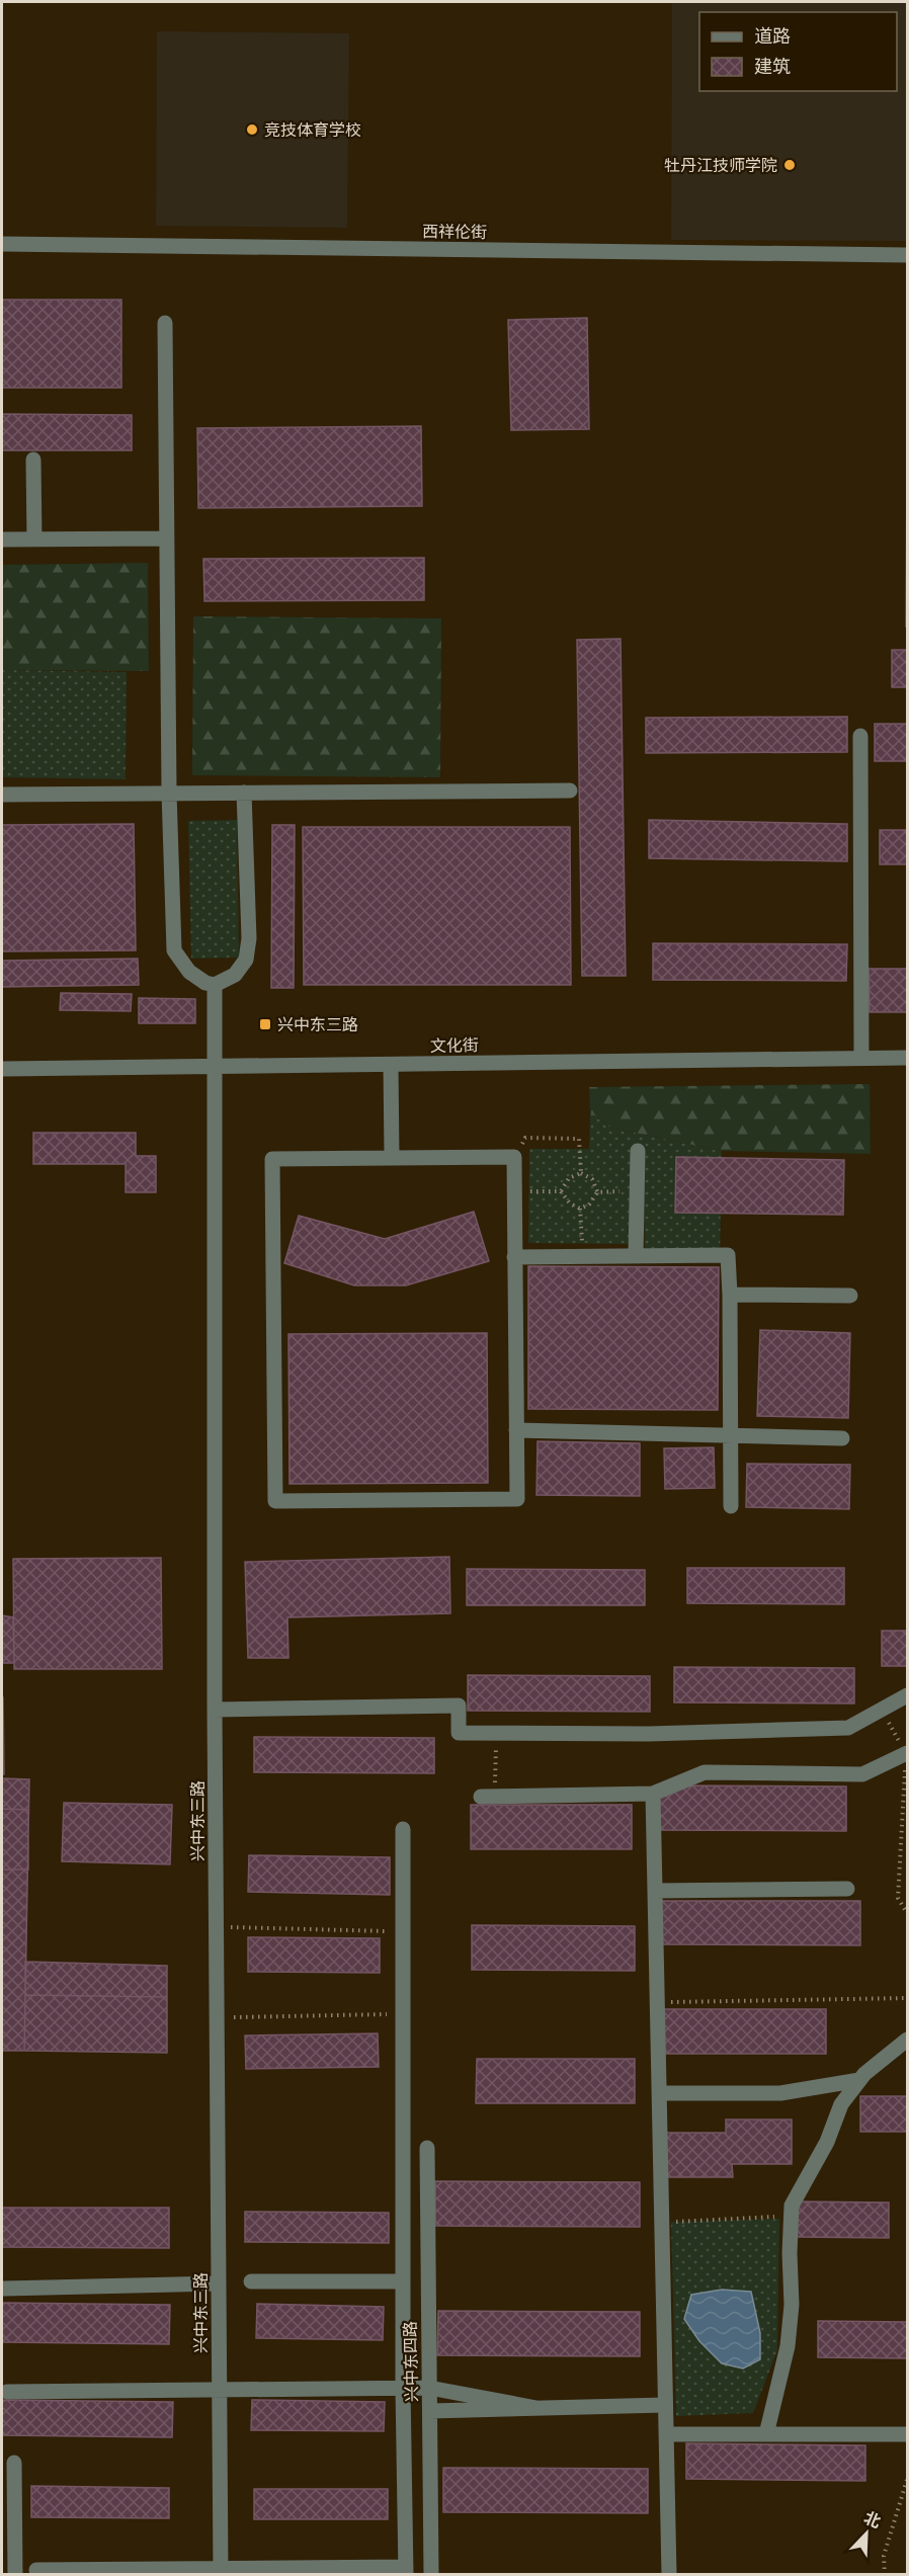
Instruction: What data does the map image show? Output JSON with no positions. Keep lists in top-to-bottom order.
{
  "streets": {
    "street": [
      "西祥伦街",
      "文化街",
      "兴中东三路",
      "兴中东四路"
    ]
  },
  "crossings": [
    ["文化街", "兴中东三路"]
  ],
  "places": {
    "other": ["竞技体育学校", "牡丹江技师学院"],
    "transit": ["兴中东三路"]
  },
  "legend": ["道路", "建筑"],
  "north": "top right"
}
